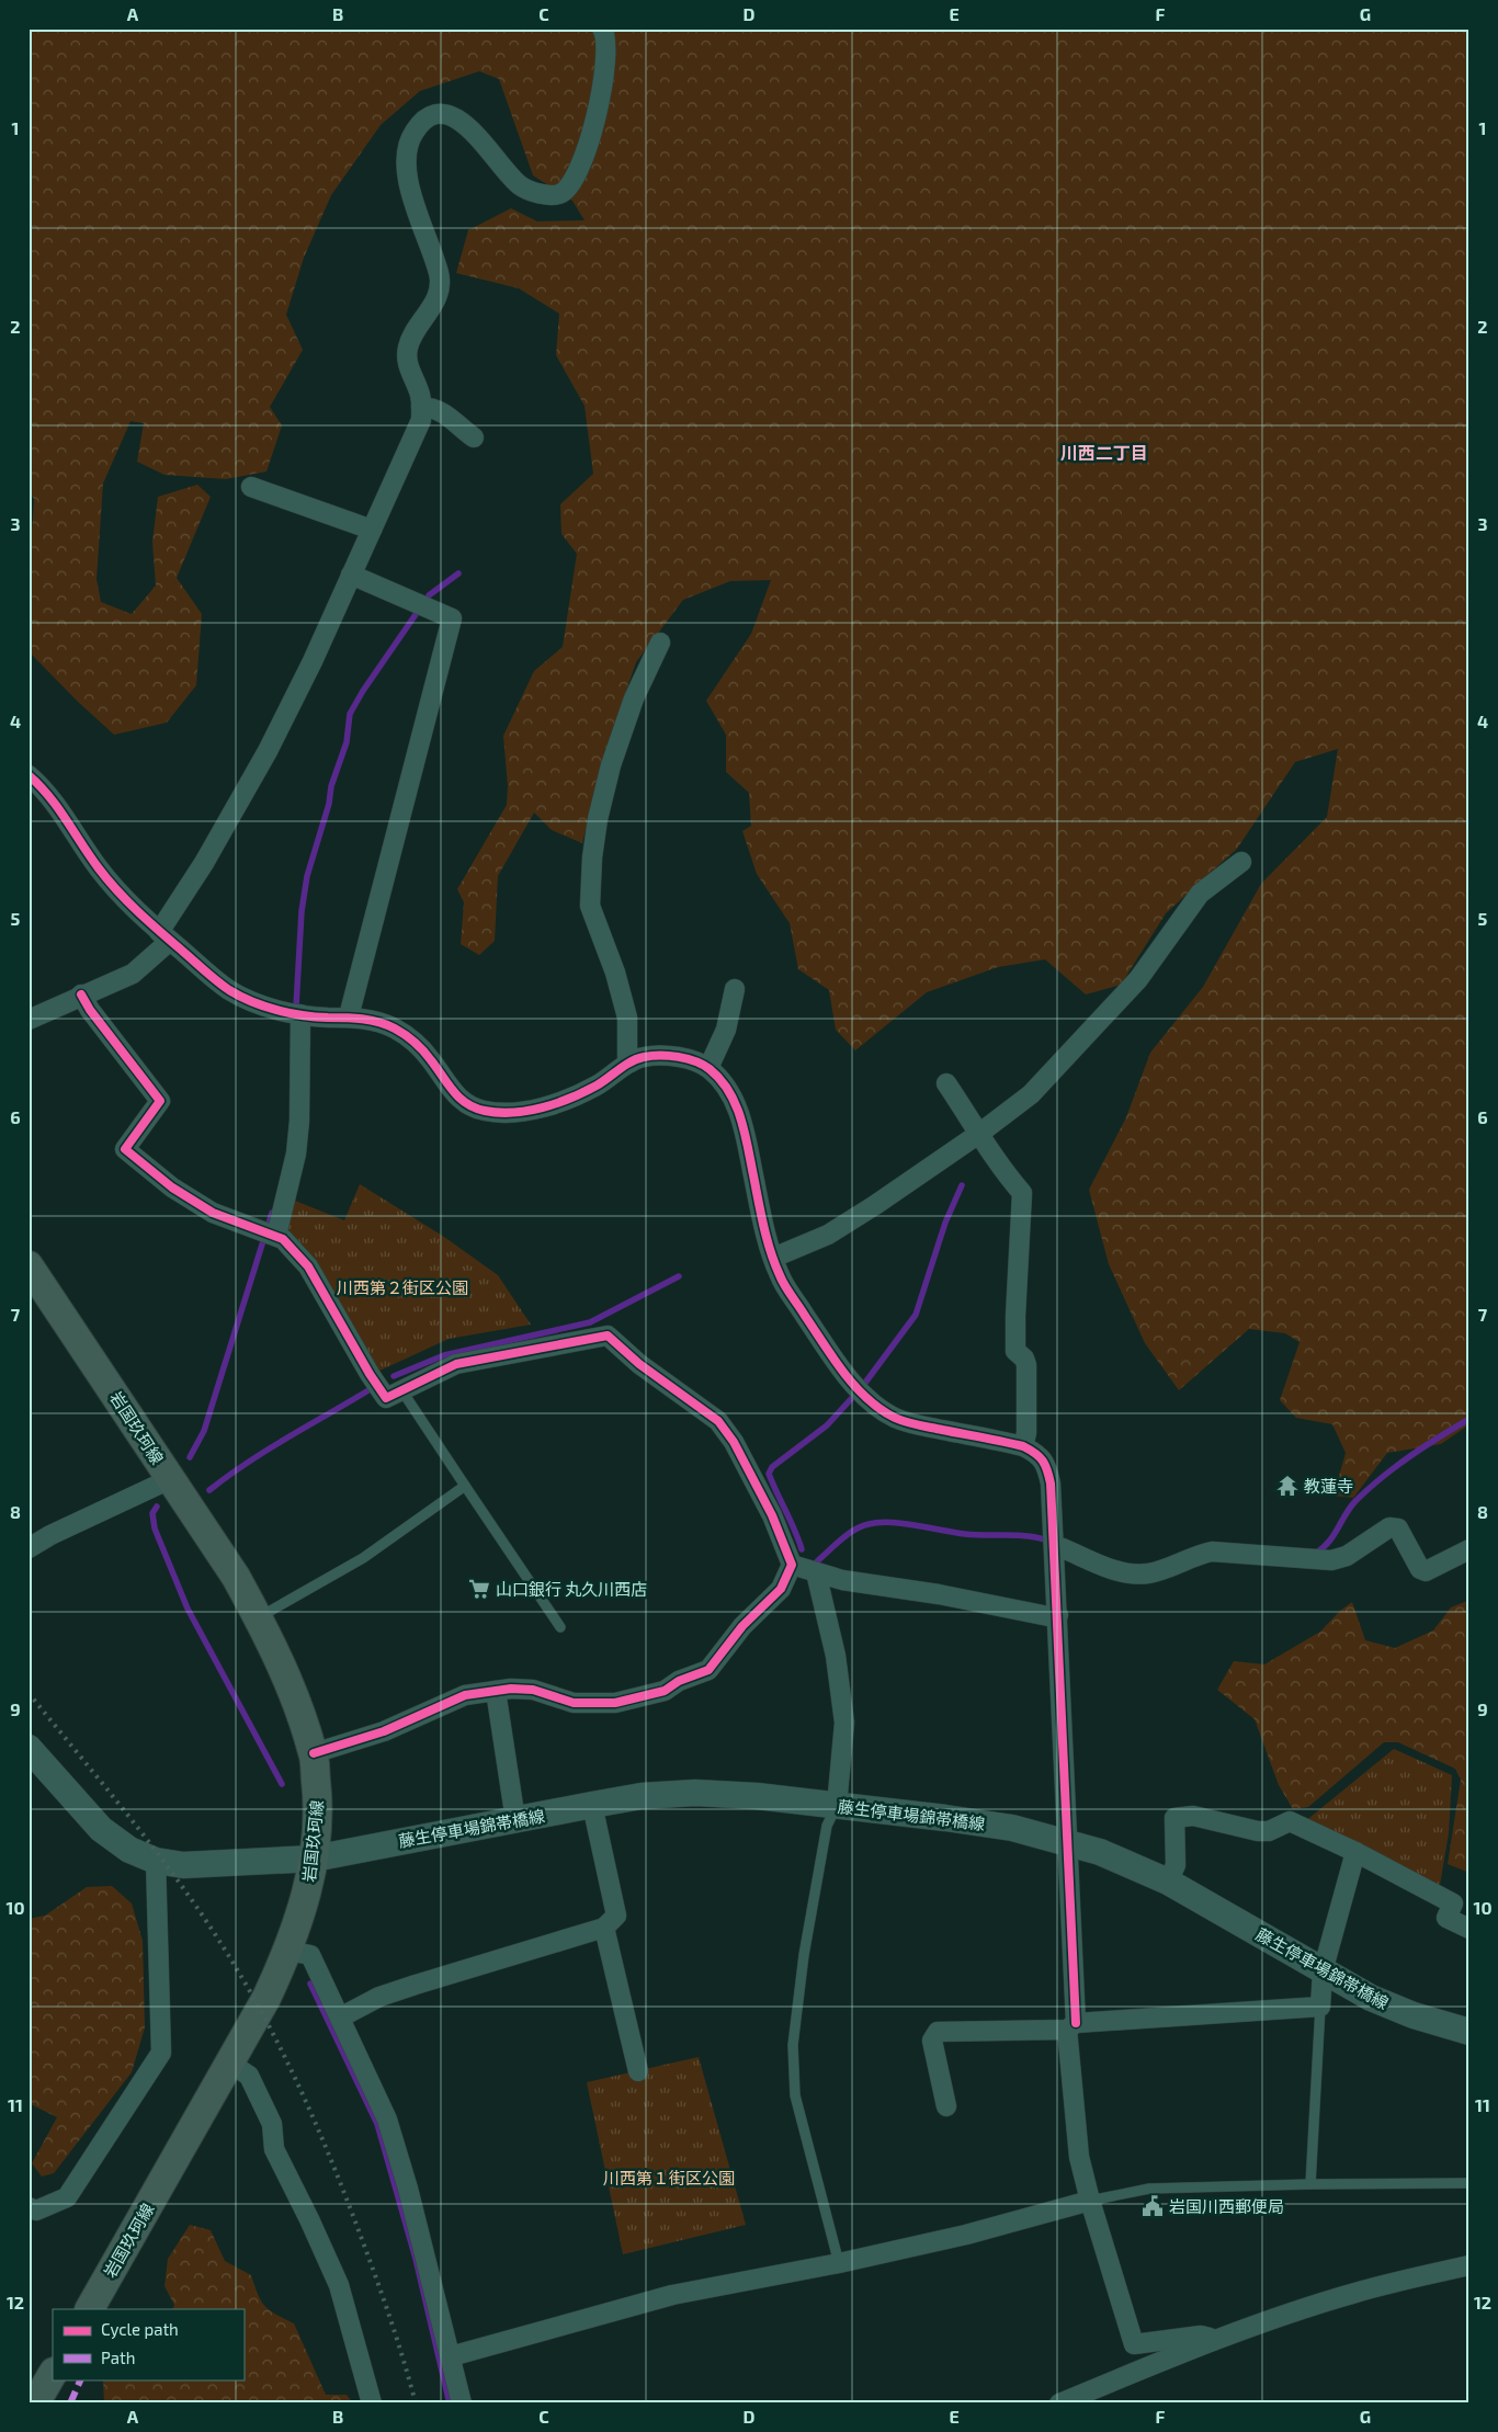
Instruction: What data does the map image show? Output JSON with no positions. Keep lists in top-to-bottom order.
{
  "streets": {
    "main road": ["岩国玖珂線", "藤生停車場錦帯橋線"]
  },
  "crossings": [
    ["岩国玖珂線", "藤生停車場錦帯橋線"]
  ],
  "districts": ["川西二丁目"],
  "parks": ["川西第２街区公園", "川西第１街区公園"],
  "places": {
    "temple": ["教蓮寺"],
    "supermarket": ["山口銀行 丸久川西店"],
    "public building": ["岩国川西郵便局"]
  },
  "legend": ["Cycle path", "Path"],
  "grid": {
    "columns": [
      "A",
      "B",
      "C",
      "D",
      "E",
      "F",
      "G"
    ],
    "rows": [
      "1",
      "2",
      "3",
      "4",
      "5",
      "6",
      "7",
      "8",
      "9",
      "10",
      "11",
      "12"
    ]
  }
}
